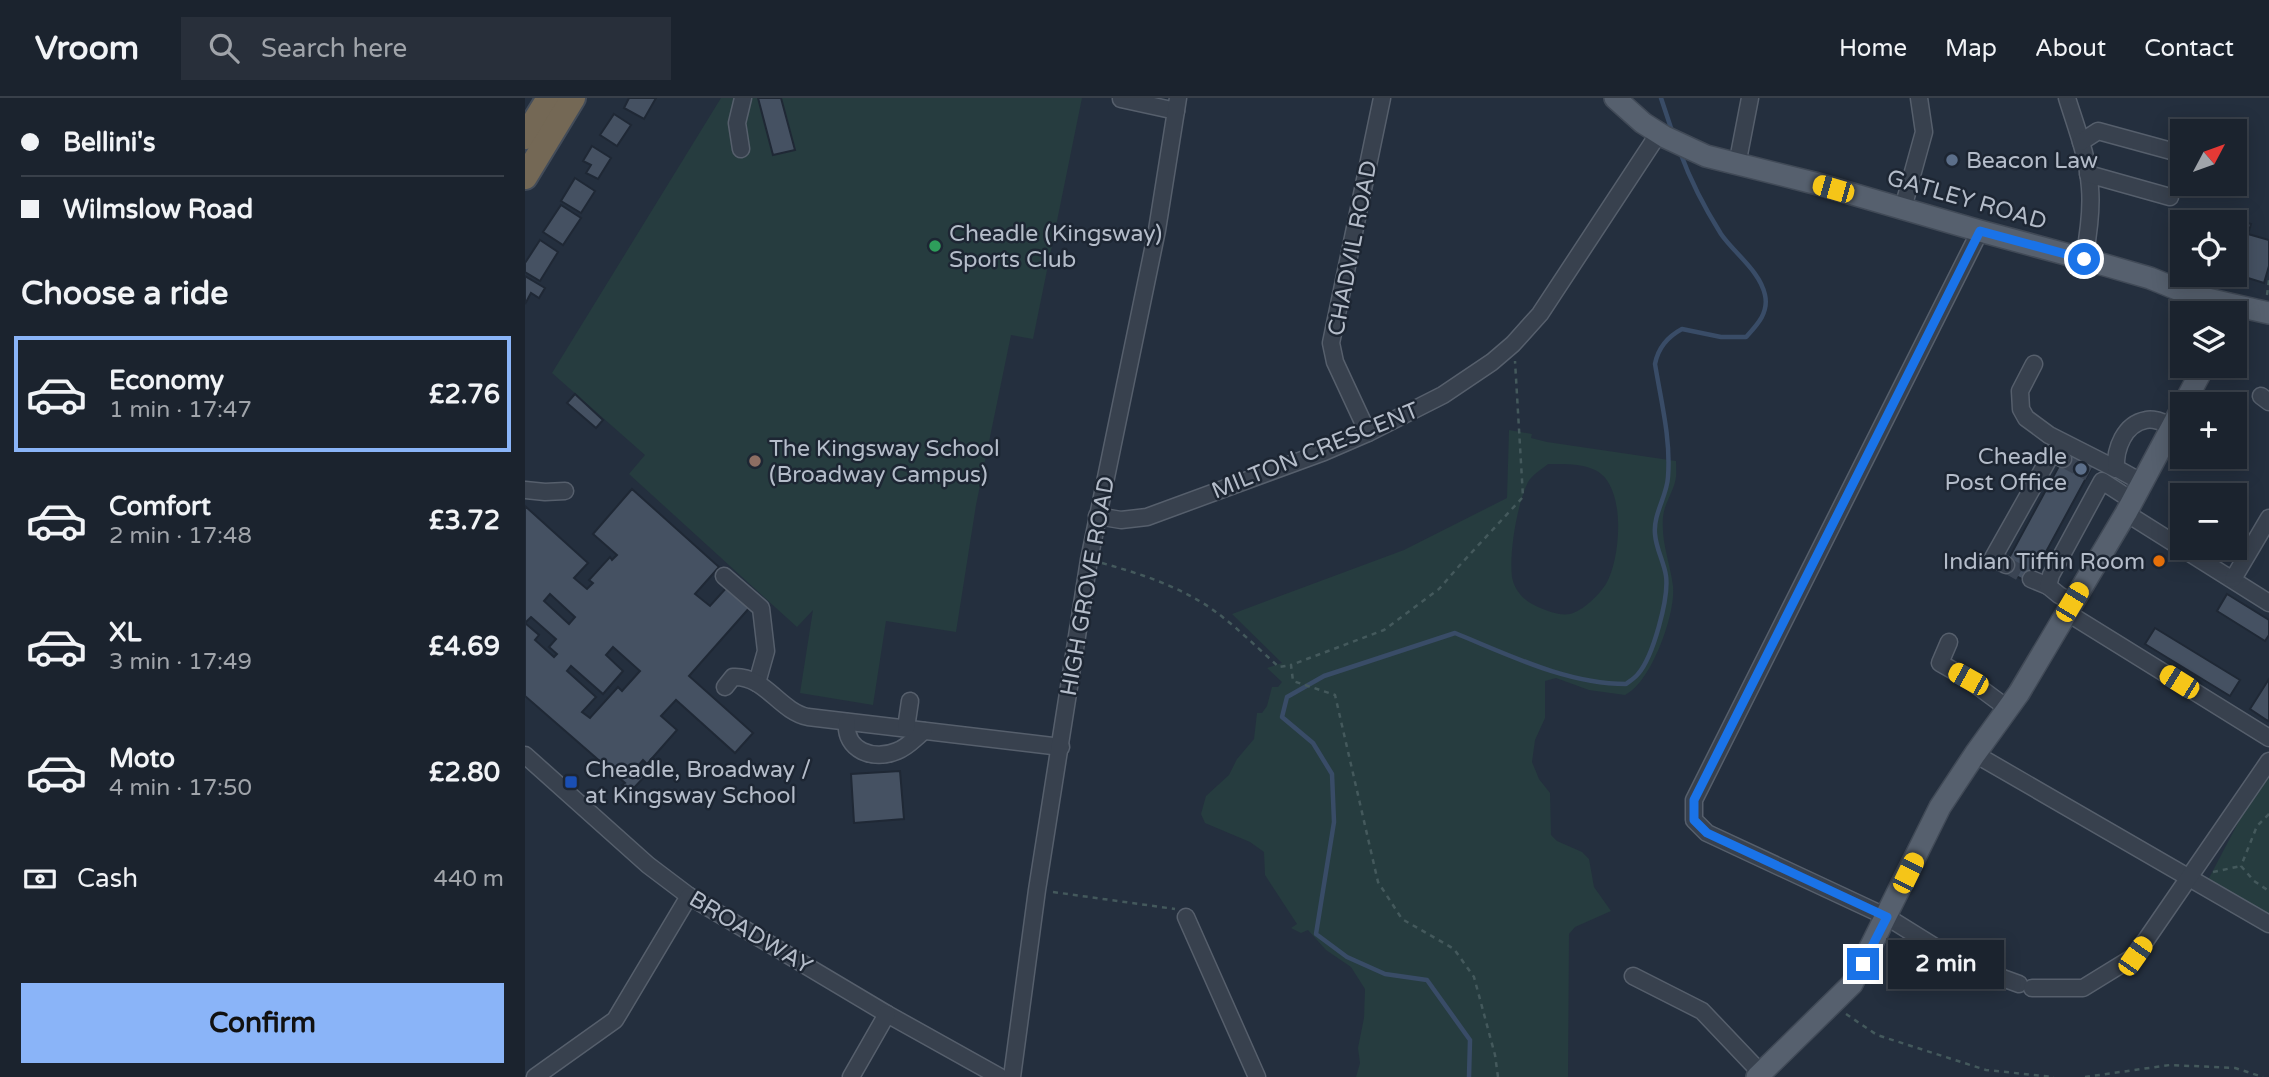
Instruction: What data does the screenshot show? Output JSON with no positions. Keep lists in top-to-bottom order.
{
  "streets": {
    "main road": ["GATLEY ROAD"],
    "street": [
      "CHADVIL ROAD",
      "MILTON CRESCENT",
      "HIGH GROVE ROAD",
      "BROADWAY"
    ]
  },
  "crossings": [
    ["GATLEY ROAD", "MILTON CRESCENT"],
    ["CHADVIL ROAD", "MILTON CRESCENT"],
    ["MILTON CRESCENT", "HIGH GROVE ROAD"]
  ],
  "places": {
    "other": [
      "Beacon Law",
      "Cheadle (Kingsway) Sports Club",
      "The Kingsway School (Broadway Campus)",
      "Cheadle Post Office",
      "Indian Tiffin Room"
    ],
    "transit": ["Cheadle, Broadway / at Kingsway School"]
  },
  "north": "top right",
  "page": {
    "header": "Vroom",
    "search": "Search here",
    "nav": [
      "Home",
      "Map",
      "About",
      "Contact"
    ],
    "banner": ["Bellini's", "Wilmslow Road"],
    "map_buttons": ["+", "−"],
    "heading": "Choose a ride",
    "list": [
      {
        "name": "Economy",
        "note": "1 min · 17:47",
        "value": "£2.76"
      },
      {
        "name": "Comfort",
        "note": "2 min · 17:48",
        "value": "£3.72"
      },
      {
        "name": "XL",
        "note": "3 min · 17:49",
        "value": "£4.69"
      },
      {
        "name": "Moto",
        "note": "4 min · 17:50",
        "value": "£2.80"
      }
    ],
    "pay": ["Cash", "440 m"],
    "bubble": "2 min",
    "buttons": "Confirm"
  }
}
